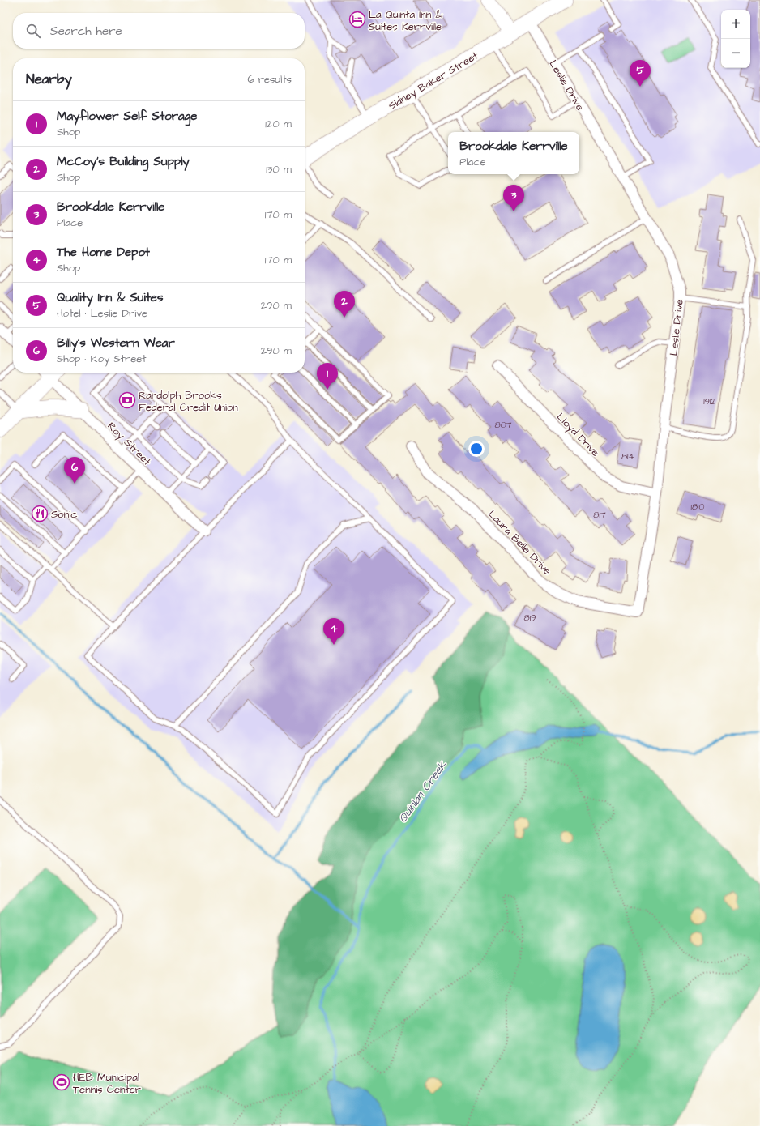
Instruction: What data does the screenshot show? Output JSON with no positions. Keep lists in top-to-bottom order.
{
  "streets": {
    "main road": ["Sidney Baker Street"],
    "street": [
      "Leslie Drive",
      "Lloyd Drive",
      "Roy Street",
      "Laura Belle Drive"
    ]
  },
  "crossings": [
    ["Sidney Baker Street", "Leslie Drive"],
    ["Leslie Drive", "Lloyd Drive"],
    ["Leslie Drive", "Laura Belle Drive"]
  ],
  "water": ["Quinlan Creek"],
  "places": {
    "hotel": ["La Quinta Inn & Suites Kerrville"],
    "bank": ["Randolph Brooks Federal Credit Union"],
    "restaurant": ["Sonic"],
    "sports": ["HEB Municipal Tennis Center"]
  },
  "house_numbers": [
    "1912",
    "807",
    "814",
    "1810",
    "817",
    "819"
  ],
  "page": {
    "map_buttons": ["+", "−"],
    "search": "Search here",
    "heading": ["Nearby", "6 results"],
    "pins": [
      "5",
      "3",
      "2",
      "1",
      "6",
      "4"
    ],
    "list": [
      {
        "mark": "1",
        "name": "Mayflower Self Storage",
        "note": "Shop",
        "value": "120 m"
      },
      {
        "mark": "2",
        "name": "McCoy's Building Supply",
        "note": "Shop",
        "value": "130 m"
      },
      {
        "mark": "3",
        "name": "Brookdale Kerrville",
        "note": "Place",
        "value": "170 m"
      },
      {
        "mark": "4",
        "name": "The Home Depot",
        "note": "Shop",
        "value": "170 m"
      },
      {
        "mark": "5",
        "name": "Quality Inn & Suites",
        "note": "Hotel · Leslie Drive",
        "value": "290 m"
      },
      {
        "mark": "6",
        "name": "Billy's Western Wear",
        "note": "Shop · Roy Street",
        "value": "290 m"
      }
    ],
    "popup": ["Brookdale Kerrville", "Place"]
  }
}
